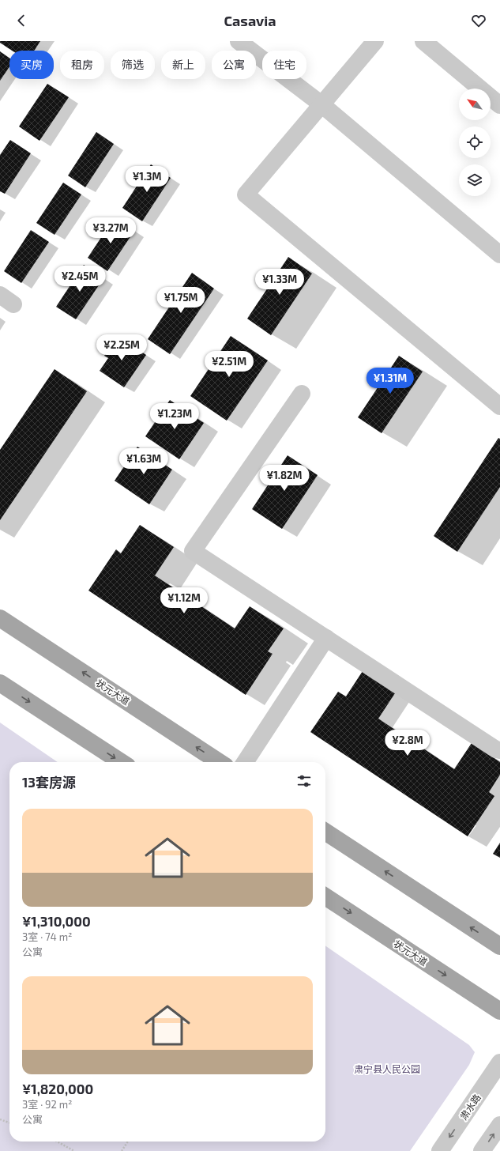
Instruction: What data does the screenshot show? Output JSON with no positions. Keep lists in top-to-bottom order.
{
  "streets": {
    "main road": ["状元大道"],
    "street": ["肃水路"]
  },
  "one_way": ["肃水路"],
  "parks": ["肃宁县人民公园"],
  "north": "top left",
  "page": {
    "header": "Casavia",
    "chip": [
      "买房",
      "租房",
      "筛选",
      "新上",
      "公寓",
      "住宅"
    ],
    "price": [
      "¥1.3M",
      "¥3.27M",
      "¥2.45M",
      "¥1.33M",
      "¥1.75M",
      "¥2.25M",
      "¥2.51M",
      "¥1.31M",
      "¥1.23M",
      "¥1.63M",
      "¥1.82M",
      "¥1.12M",
      "¥2.8M"
    ],
    "heading": "13套房源",
    "list": [
      {
        "name": "¥1,310,000",
        "note": "3室 · 74 m² · 公寓"
      },
      {
        "name": "¥1,820,000",
        "note": "3室 · 92 m² · 公寓"
      }
    ]
  }
}
